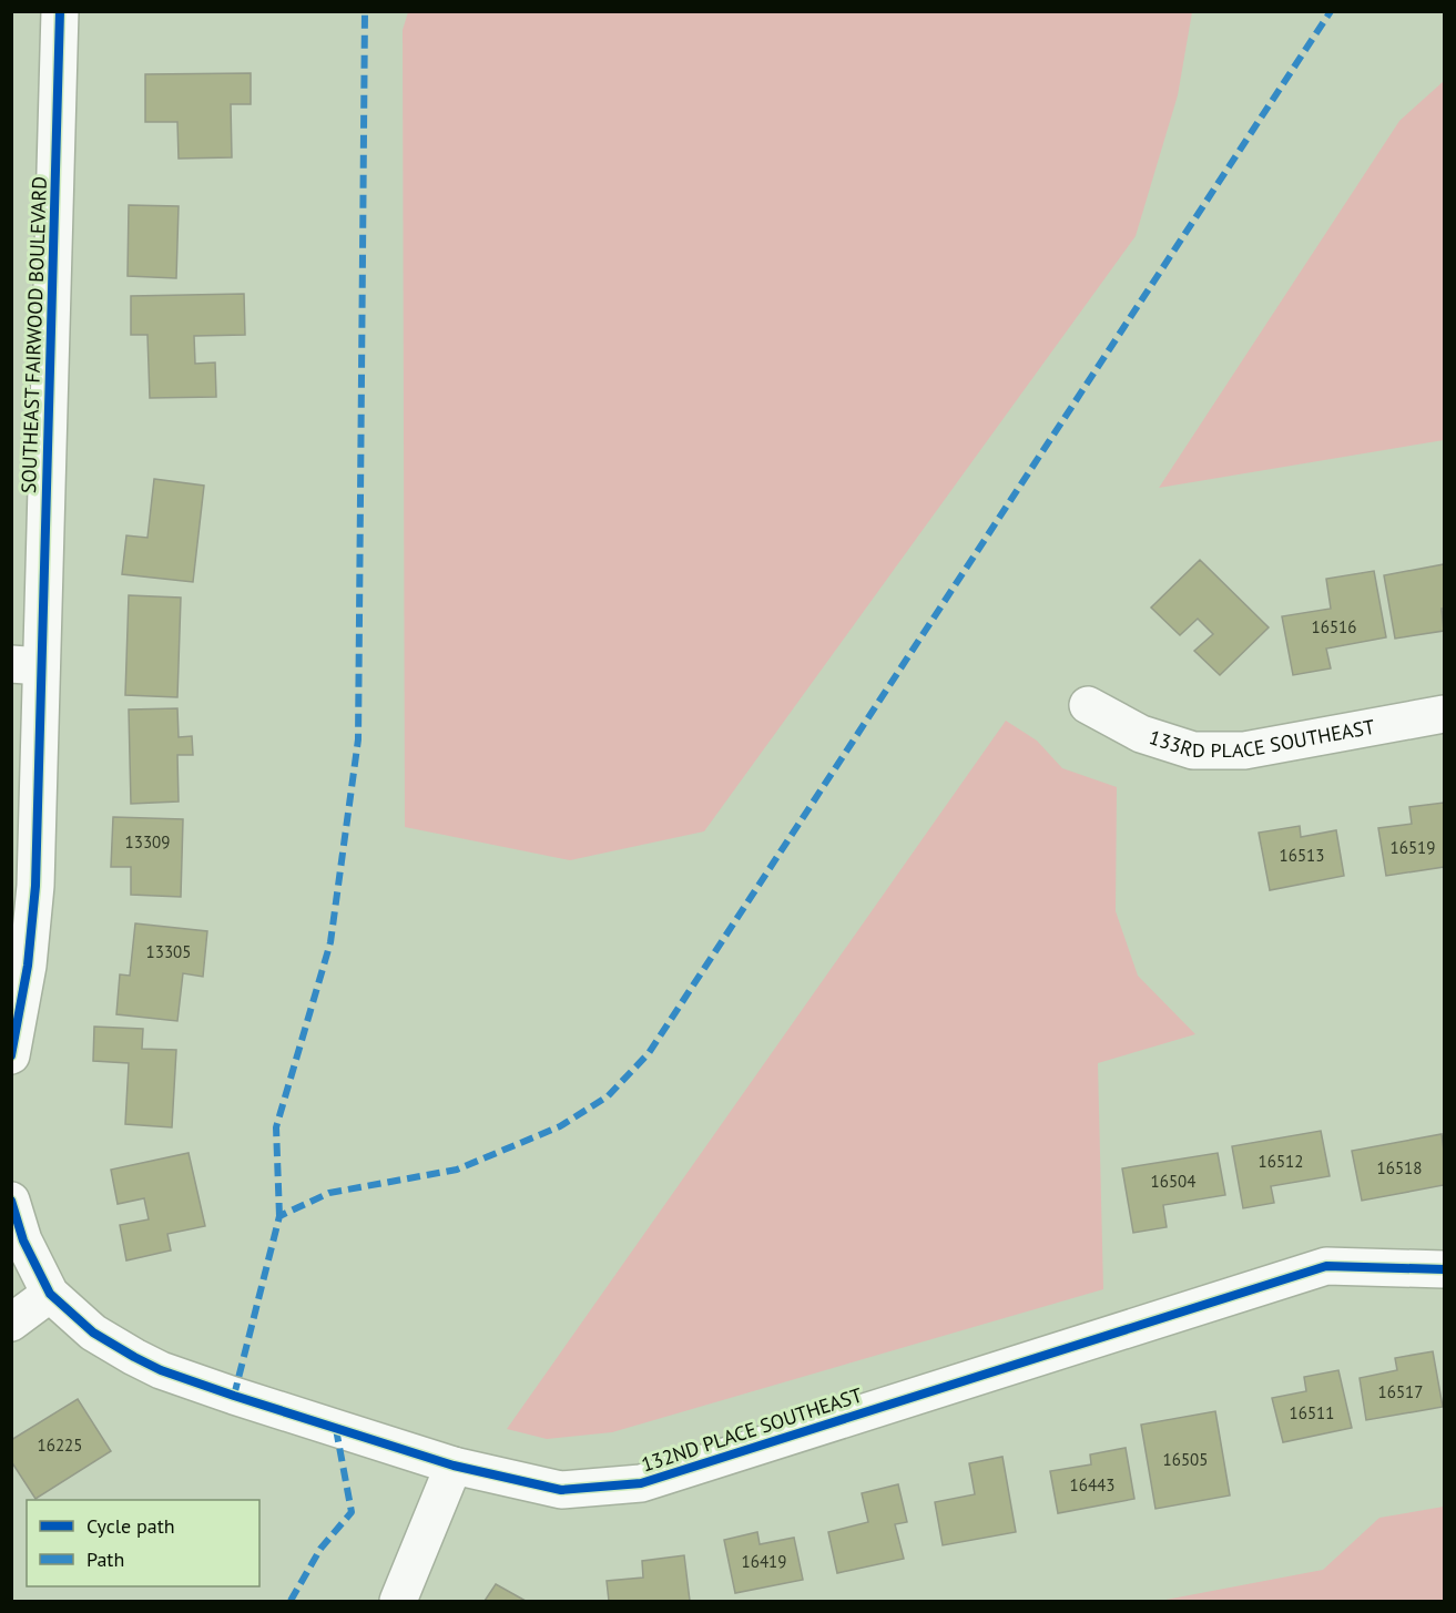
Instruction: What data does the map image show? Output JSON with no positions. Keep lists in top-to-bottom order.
{
  "streets": {
    "street": ["SOUTHEAST FAIRWOOD BOULEVARD", "133RD PLACE SOUTHEAST", "132ND PLACE SOUTHEAST"]
  },
  "house_numbers": [
    "16516",
    "13309",
    "16519",
    "16513",
    "13305",
    "16512",
    "16518",
    "16504",
    "16517",
    "16511",
    "16225",
    "16505",
    "16443",
    "16419"
  ],
  "legend": ["Cycle path", "Path"]
}
